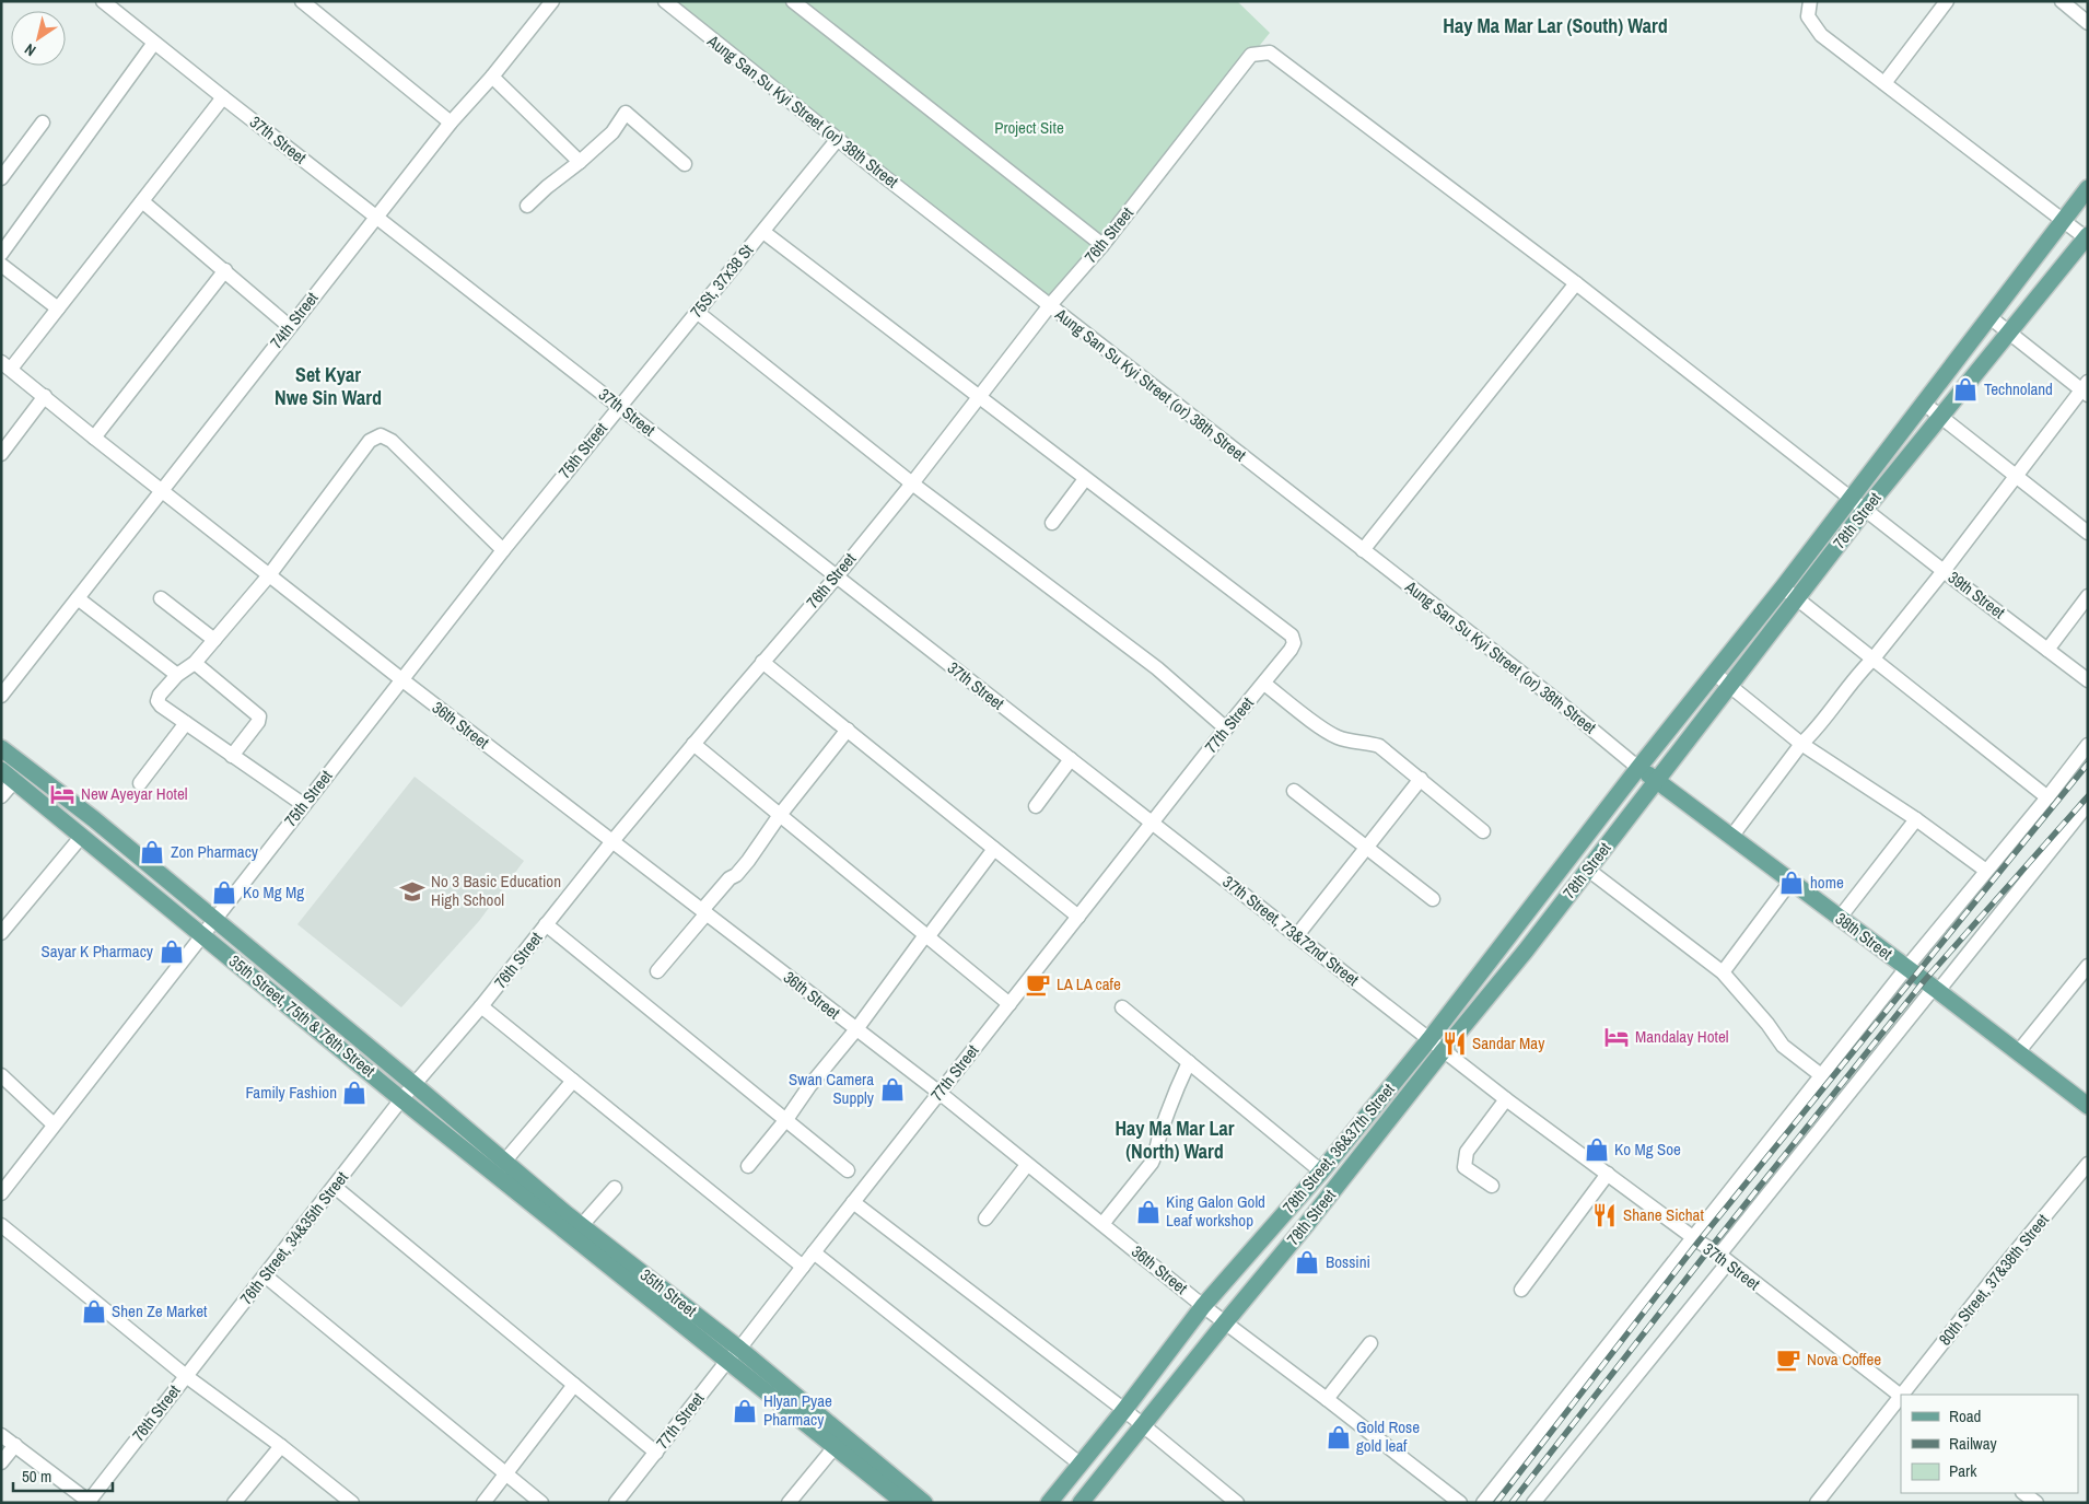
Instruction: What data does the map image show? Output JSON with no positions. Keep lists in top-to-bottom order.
{
  "streets": {
    "main road": [
      "78th Street",
      "38th Street",
      "35th Street, 75th & 76th Street",
      "78th Street, 36&37th Street",
      "35th Street"
    ],
    "street": [
      "Aung San Su Kyi Street (or) 38th Street",
      "37th Street",
      "76th Street",
      "75St, 37x38 St",
      "74th Street",
      "75th Street",
      "39th Street",
      "36th Street",
      "77th Street",
      "37th Street, 73&72nd Street",
      "76th Street, 34&35th Street",
      "80th Street, 37&38th Street"
    ]
  },
  "crossings": [
    ["Aung San Su Kyi Street (or) 38th Street", "76th Street"],
    ["Aung San Su Kyi Street (or) 38th Street", "75St, 37x38 St"],
    ["Aung San Su Kyi Street (or) 38th Street", "78th Street"],
    ["Aung San Su Kyi Street (or) 38th Street", "38th Street"],
    ["37th Street", "76th Street"],
    ["37th Street", "75St, 37x38 St"],
    ["37th Street", "74th Street"],
    ["37th Street", "75th Street"],
    ["37th Street", "78th Street"],
    ["37th Street", "77th Street"],
    ["37th Street", "37th Street, 73&72nd Street"],
    ["37th Street", "78th Street, 36&37th Street"],
    ["37th Street", "80th Street, 37&38th Street"],
    ["76th Street", "39th Street"],
    ["76th Street", "36th Street"],
    ["76th Street", "35th Street, 75th & 76th Street"],
    ["76th Street", "76th Street, 34&35th Street"],
    ["76th Street", "35th Street"],
    ["75St, 37x38 St", "75th Street"],
    ["74th Street", "36th Street"],
    ["75th Street", "36th Street"],
    ["75th Street", "35th Street, 75th & 76th Street"],
    ["78th Street", "39th Street"],
    ["78th Street", "36th Street"],
    ["78th Street", "37th Street, 73&72nd Street"],
    ["78th Street", "38th Street"],
    ["78th Street", "78th Street, 36&37th Street"],
    ["36th Street", "77th Street"],
    ["36th Street", "78th Street, 36&37th Street"],
    ["77th Street", "37th Street, 73&72nd Street"],
    ["77th Street", "35th Street"],
    ["37th Street, 73&72nd Street", "78th Street, 36&37th Street"],
    ["35th Street, 75th & 76th Street", "76th Street, 34&35th Street"],
    ["35th Street, 75th & 76th Street", "35th Street"],
    ["76th Street, 34&35th Street", "35th Street"]
  ],
  "districts": ["Hay Ma Mar Lar (South) Ward", "Set Kyar Nwe Sin Ward", "Hay Ma Mar Lar (North) Ward"],
  "parks": ["Project Site"],
  "places": {
    "shop": [
      "Technoland",
      "Zon Pharmacy",
      "home",
      "Ko Mg Mg",
      "Sayar K Pharmacy",
      "Swan Camera Supply",
      "Family Fashion",
      "Ko Mg Soe",
      "King Galon Gold Leaf workshop",
      "Bossini",
      "Shen Ze Market",
      "Hlyan Pyae Pharmacy",
      "Gold Rose gold leaf"
    ],
    "hotel": ["New Ayeyar Hotel", "Mandalay Hotel"],
    "school or university": ["No 3 Basic Education High School"],
    "cafe": ["LA LA cafe", "Nova Coffee"],
    "restaurant": ["Sandar May", "Shane Sichat"]
  },
  "legend": ["Road", "Railway", "Park"],
  "scale_bar": "50 m",
  "north": "bottom left"
}
